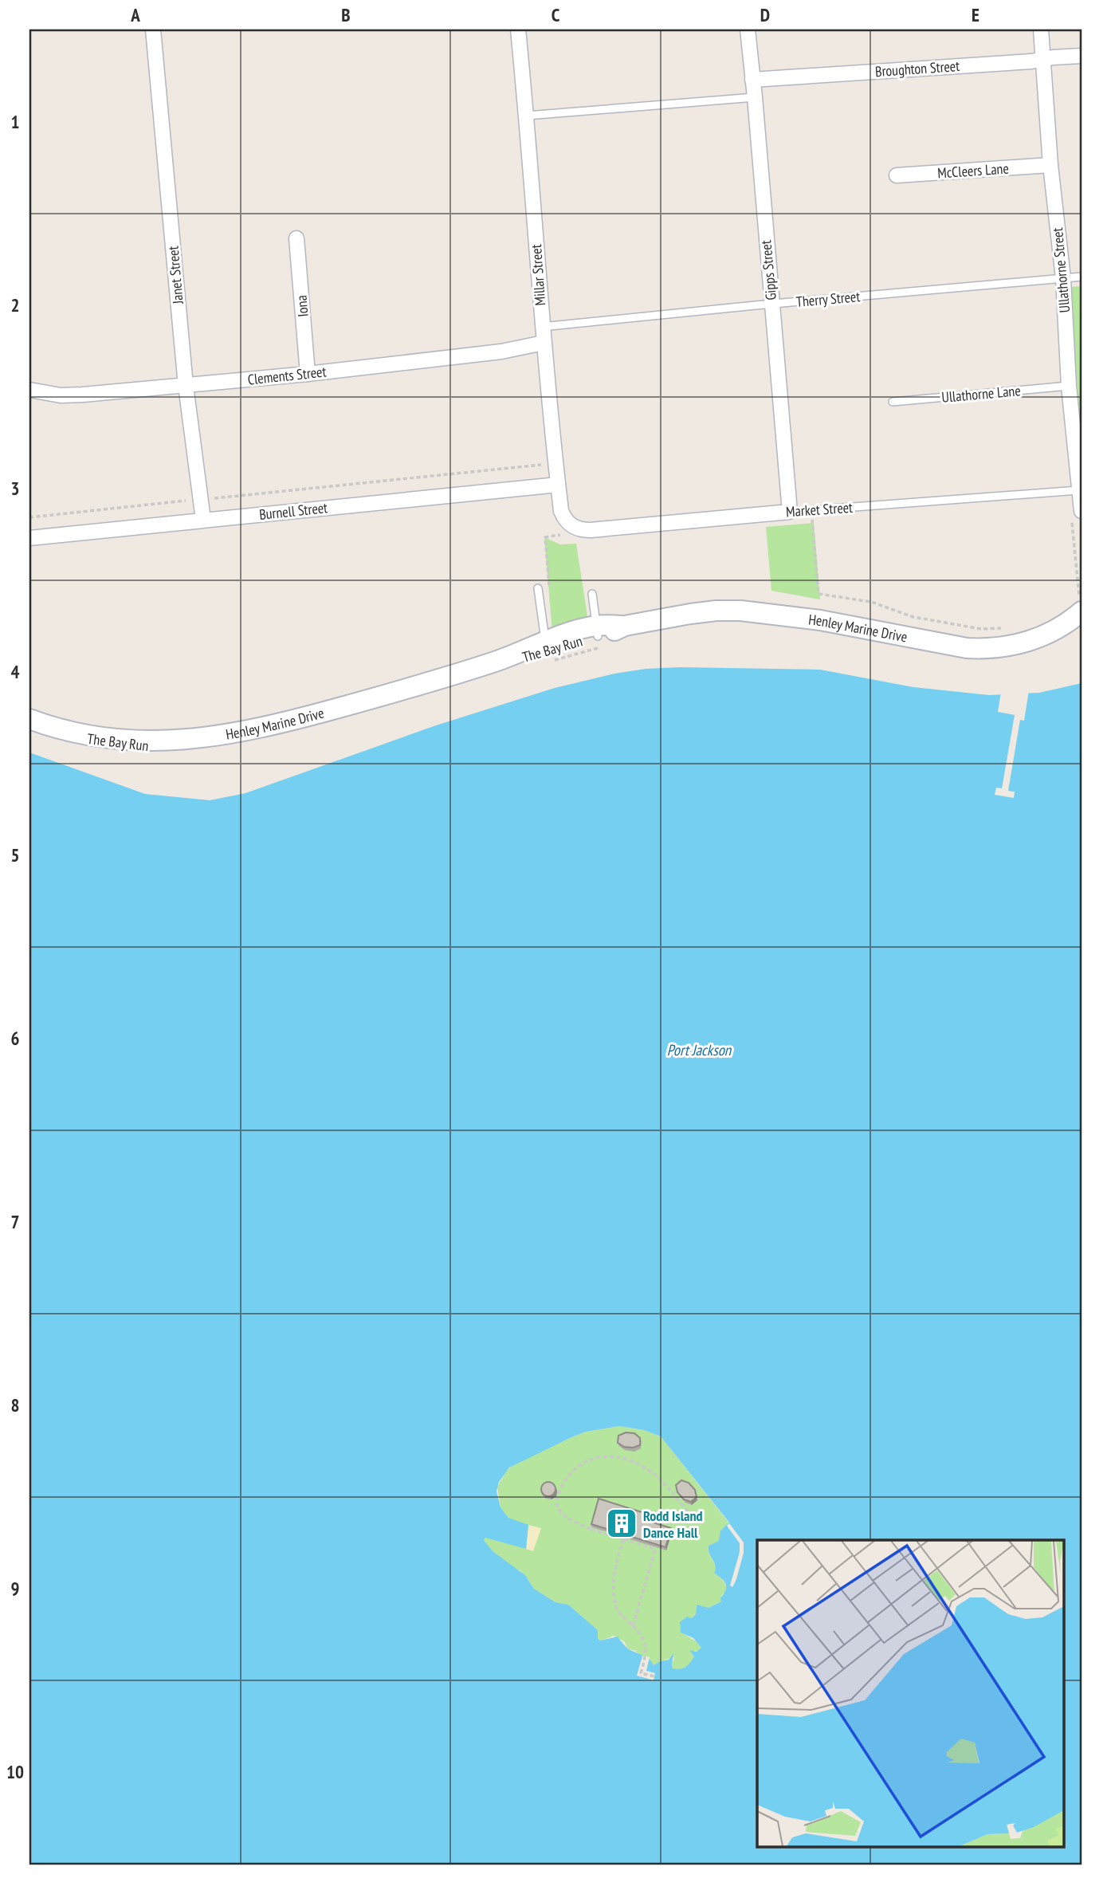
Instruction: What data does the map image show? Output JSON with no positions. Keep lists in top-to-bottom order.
{
  "streets": {
    "main road": ["Henley Marine Drive"],
    "street": [
      "Broughton Street",
      "McCleers Lane",
      "Gipps Street",
      "Ullathorne Street",
      "Janet Street",
      "Millar Street",
      "Iona",
      "Clements Street",
      "Market Street",
      "Burnell Street"
    ],
    "lane": ["Therry Street", "Ullathorne Lane"],
    "path": ["The Bay Run"]
  },
  "crossings": [
    ["Broughton Street", "Gipps Street"],
    ["Broughton Street", "Ullathorne Street"],
    ["McCleers Lane", "Ullathorne Street"],
    ["Gipps Street", "Therry Street"],
    ["Gipps Street", "Market Street"],
    ["Ullathorne Street", "Therry Street"],
    ["Ullathorne Street", "Ullathorne Lane"],
    ["Ullathorne Street", "Market Street"],
    ["Janet Street", "Clements Street"],
    ["Janet Street", "Burnell Street"],
    ["Millar Street", "Therry Street"],
    ["Millar Street", "Clements Street"],
    ["Millar Street", "Market Street"],
    ["Millar Street", "Burnell Street"],
    ["Iona", "Clements Street"],
    ["Henley Marine Drive", "The Bay Run"]
  ],
  "water": ["Port Jackson"],
  "places": {
    "building": ["Rodd Island Dance Hall"]
  },
  "grid": {
    "columns": [
      "A",
      "B",
      "C",
      "D",
      "E"
    ],
    "rows": [
      "1",
      "2",
      "3",
      "4",
      "5",
      "6",
      "7",
      "8",
      "9",
      "10"
    ]
  }
}
